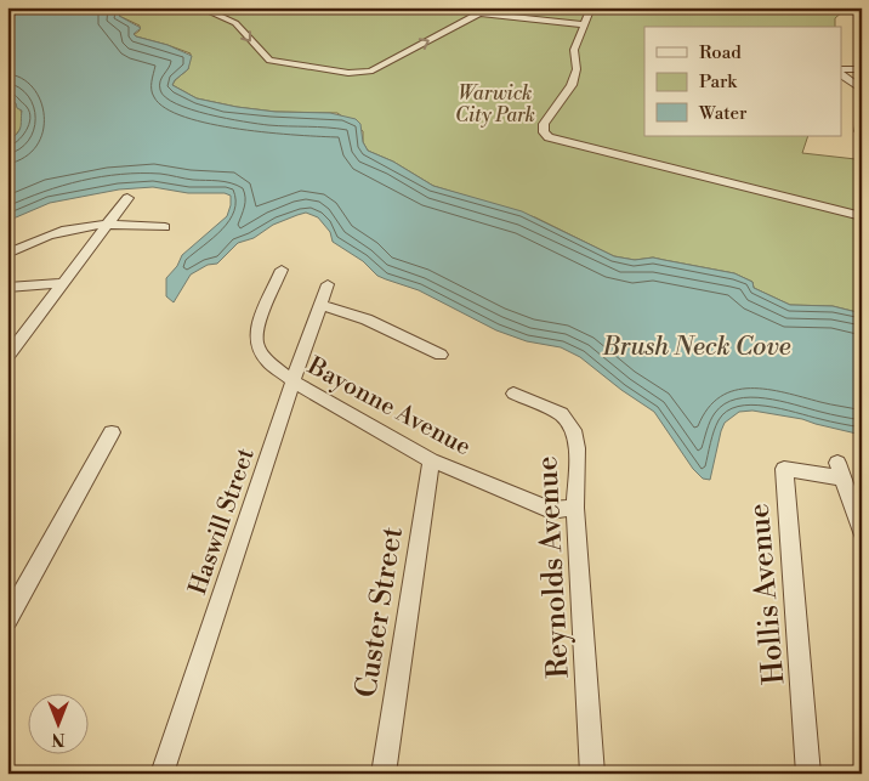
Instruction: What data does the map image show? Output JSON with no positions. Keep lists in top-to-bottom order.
{
  "streets": {
    "street": [
      "Bayonne Avenue",
      "Haswill Street",
      "Reynolds Avenue",
      "Hollis Avenue",
      "Custer Street"
    ]
  },
  "crossings": [
    ["Bayonne Avenue", "Haswill Street"],
    ["Bayonne Avenue", "Reynolds Avenue"],
    ["Bayonne Avenue", "Custer Street"]
  ],
  "water": ["Brush Neck Cove"],
  "parks": ["Warwick City Park"],
  "legend": ["Road", "Park", "Water"],
  "north": "bottom"
}
